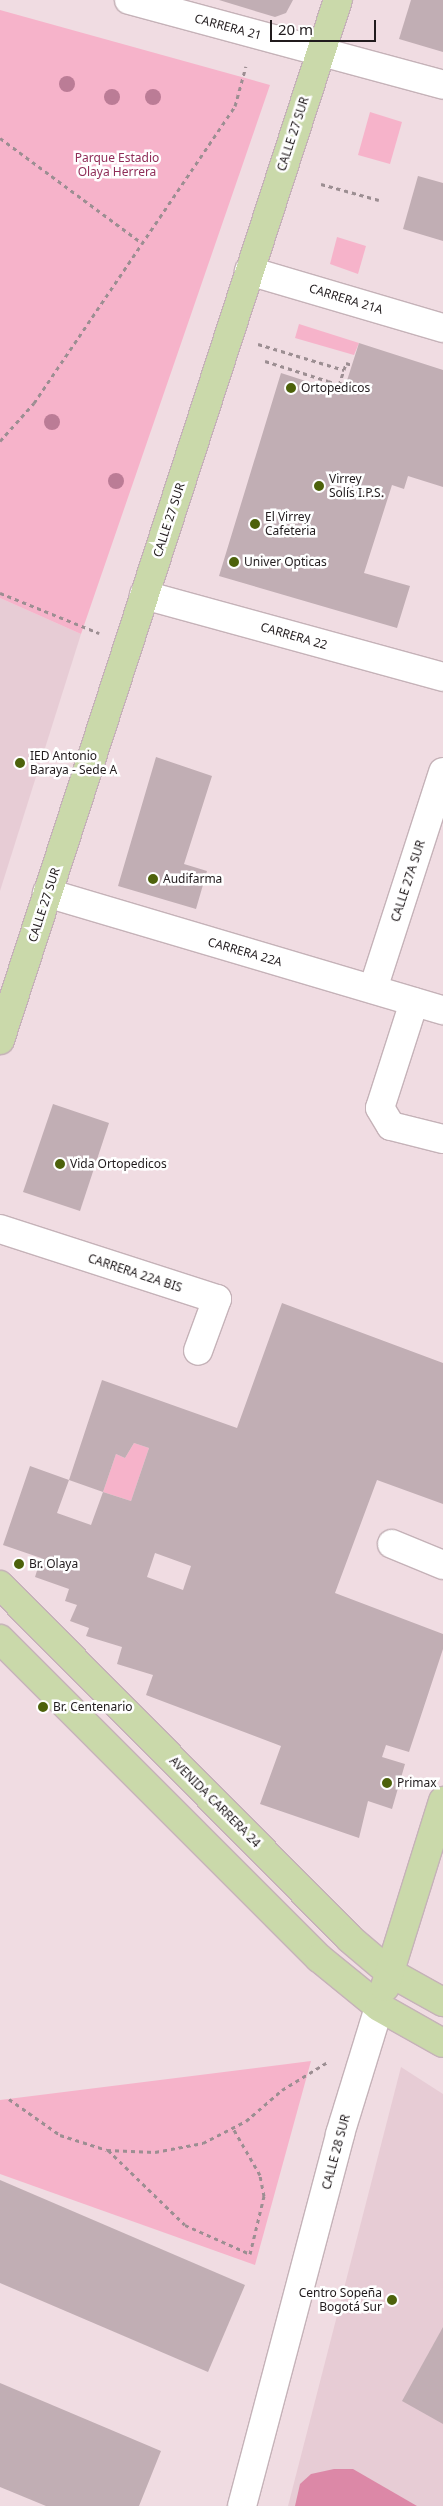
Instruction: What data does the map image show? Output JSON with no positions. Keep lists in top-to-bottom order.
{
  "streets": {
    "main road": ["CALLE 27 SUR", "AVENIDA CARRERA 24", "CALLE 28 SUR"],
    "street": [
      "CARRERA 21",
      "CARRERA 21A",
      "CARRERA 22",
      "CALLE 27A SUR",
      "CARRERA 22A",
      "CARRERA 22A BIS"
    ]
  },
  "crossings": [
    ["CARRERA 21", "CALLE 27 SUR"],
    ["CALLE 27 SUR", "CARRERA 21A"],
    ["CALLE 27 SUR", "CARRERA 22"],
    ["CALLE 27 SUR", "CARRERA 22A"],
    ["CALLE 27A SUR", "CARRERA 22A"],
    ["AVENIDA CARRERA 24", "CALLE 28 SUR"]
  ],
  "parks": ["Parque Estadio Olaya Herrera"],
  "places": [
    "Ortopedicos",
    "Virrey Solís I.P.S.",
    "El Virrey Cafeteria",
    "Univer Opticas",
    "IED Antonio Baraya - Sede A",
    "Audifarma",
    "Vida Ortopedicos",
    "Br. Olaya",
    "Br. Centenario",
    "Primax",
    "Centro Sopeña Bogotá Sur"
  ],
  "scale_bar": "20 m"
}
